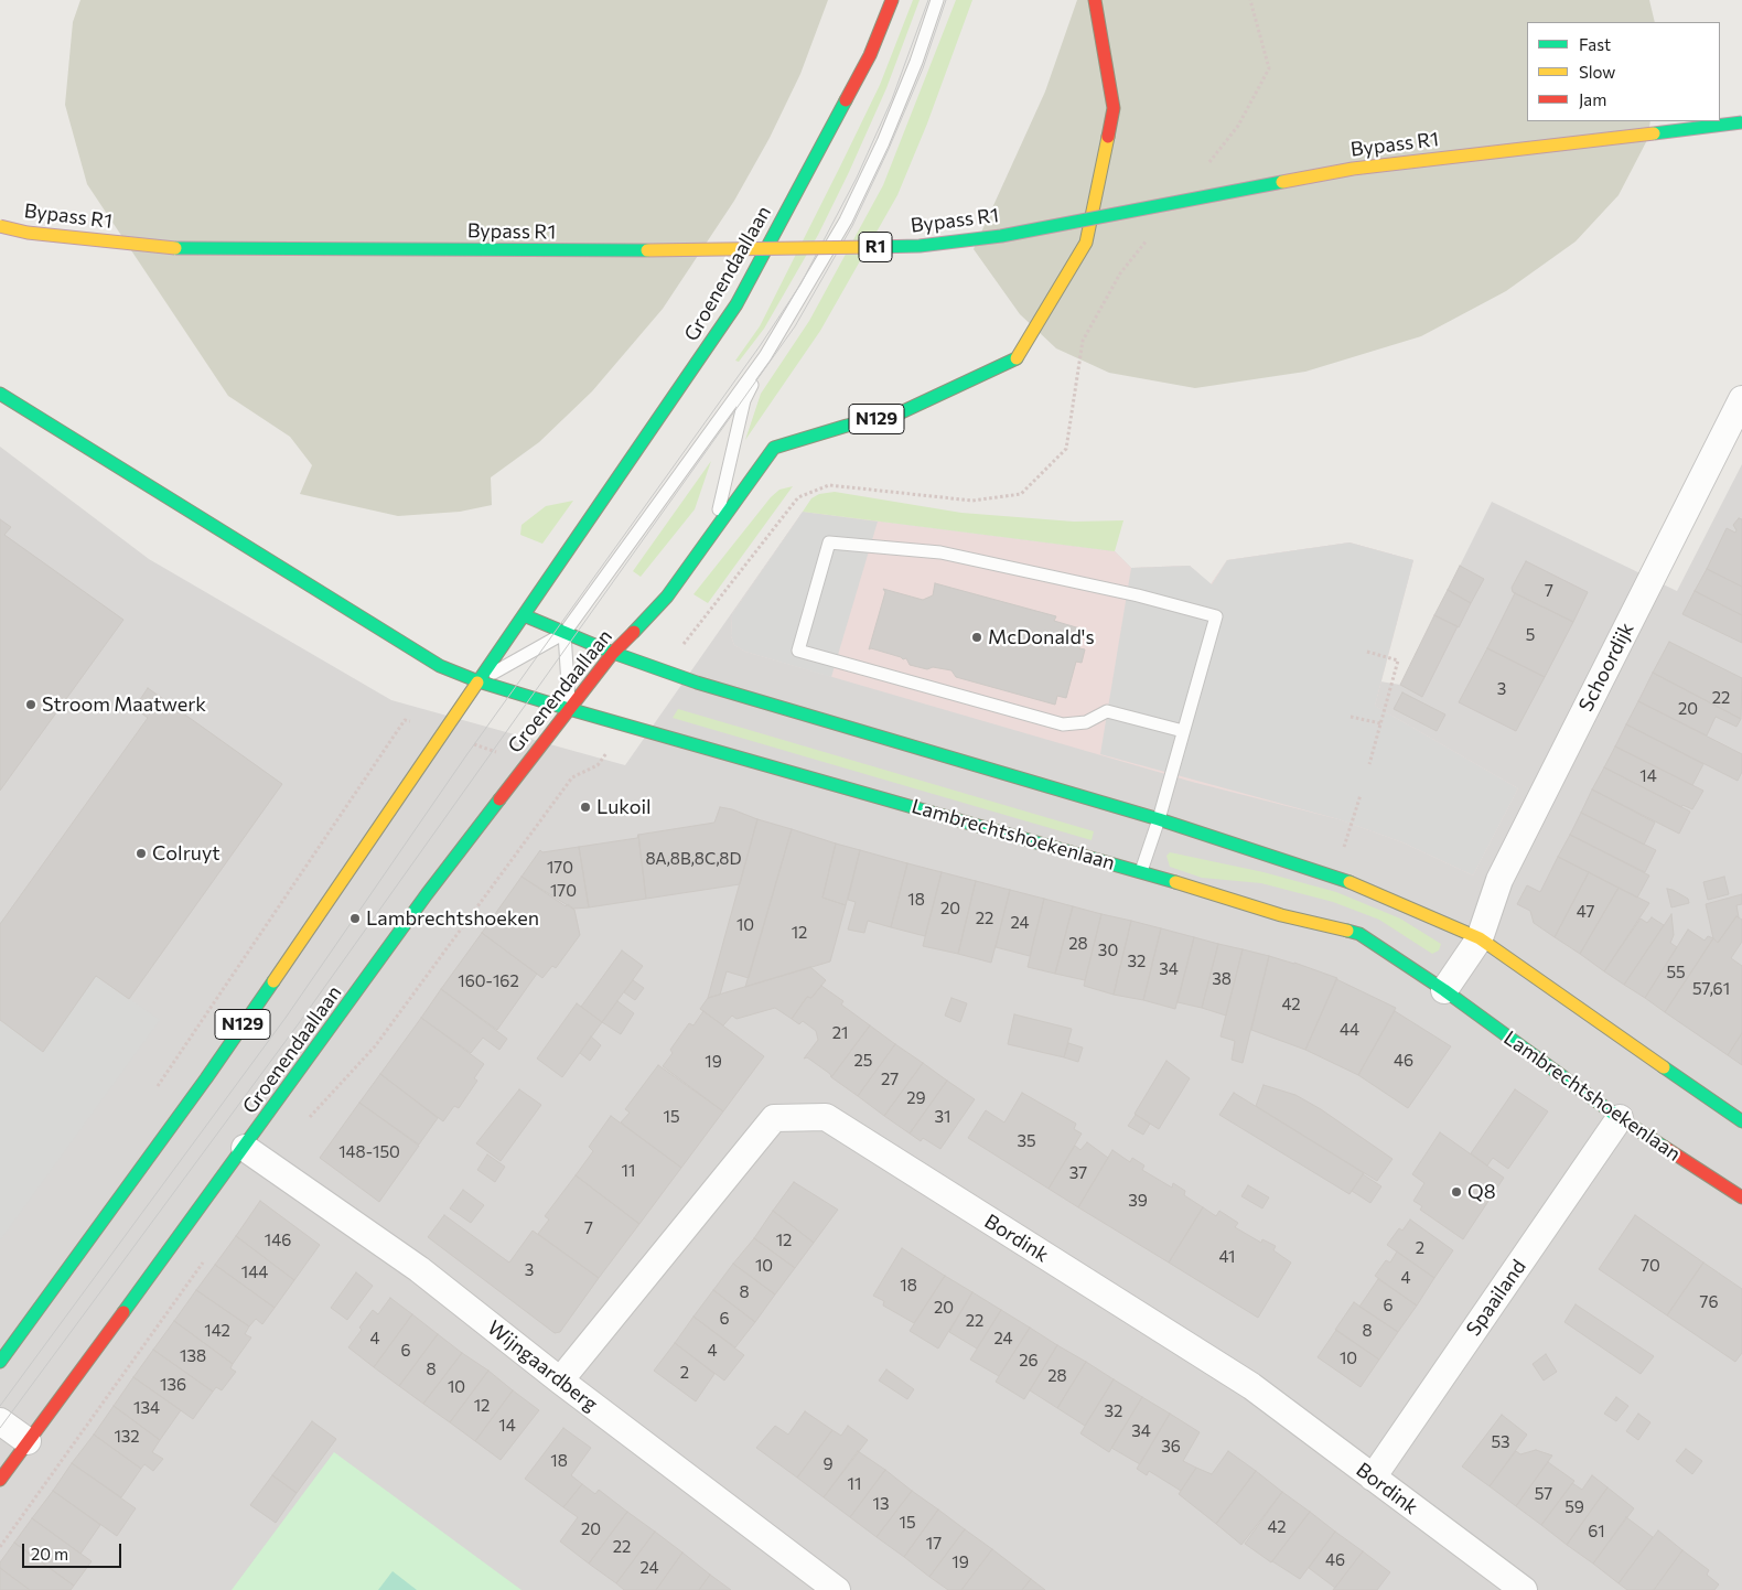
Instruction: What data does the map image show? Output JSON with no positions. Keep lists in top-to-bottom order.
{
  "streets": {
    "main road": [
      "Bypass R1",
      "R1",
      "Groenendaallaan",
      "N129",
      "Lambrechtshoekenlaan"
    ],
    "street": [
      "Schoordijk",
      "Bordink",
      "Spaailand",
      "Wijngaardberg"
    ]
  },
  "crossings": [
    ["Groenendaallaan", "Lambrechtshoekenlaan"],
    ["Groenendaallaan", "Wijngaardberg"],
    ["Lambrechtshoekenlaan", "Spaailand"],
    ["Bordink", "Spaailand"],
    ["Bordink", "Wijngaardberg"]
  ],
  "places": [
    "McDonald's",
    "Stroom Maatwerk",
    "Lukoil",
    "Colruyt",
    "Lambrechtshoeken",
    "Q8"
  ],
  "house_numbers": [
    "7",
    "5",
    "3",
    "22",
    "20",
    "14",
    "8A,8B,8C,8D",
    "170",
    "170",
    "18",
    "20",
    "47",
    "22",
    "24",
    "10",
    "12",
    "28",
    "30",
    "32",
    "34",
    "55",
    "38",
    "160-162",
    "57,61",
    "42",
    "44",
    "21",
    "25",
    "46",
    "19",
    "27",
    "29",
    "15",
    "31",
    "35",
    "148-150",
    "11",
    "37",
    "39",
    "7",
    "146",
    "12",
    "2",
    "41",
    "10",
    "70",
    "3",
    "144",
    "4",
    "18",
    "8",
    "76",
    "6",
    "20",
    "6",
    "22",
    "142",
    "8",
    "4",
    "24",
    "6",
    "4",
    "138",
    "10",
    "26",
    "8",
    "2",
    "28",
    "136",
    "10",
    "12",
    "134",
    "32",
    "14",
    "34",
    "132",
    "53",
    "36",
    "18",
    "9",
    "11",
    "57",
    "13",
    "59",
    "15",
    "42",
    "20",
    "61",
    "17",
    "22",
    "46",
    "19",
    "24"
  ],
  "legend": ["Fast", "Slow", "Jam"],
  "scale_bar": "20 m"
}
